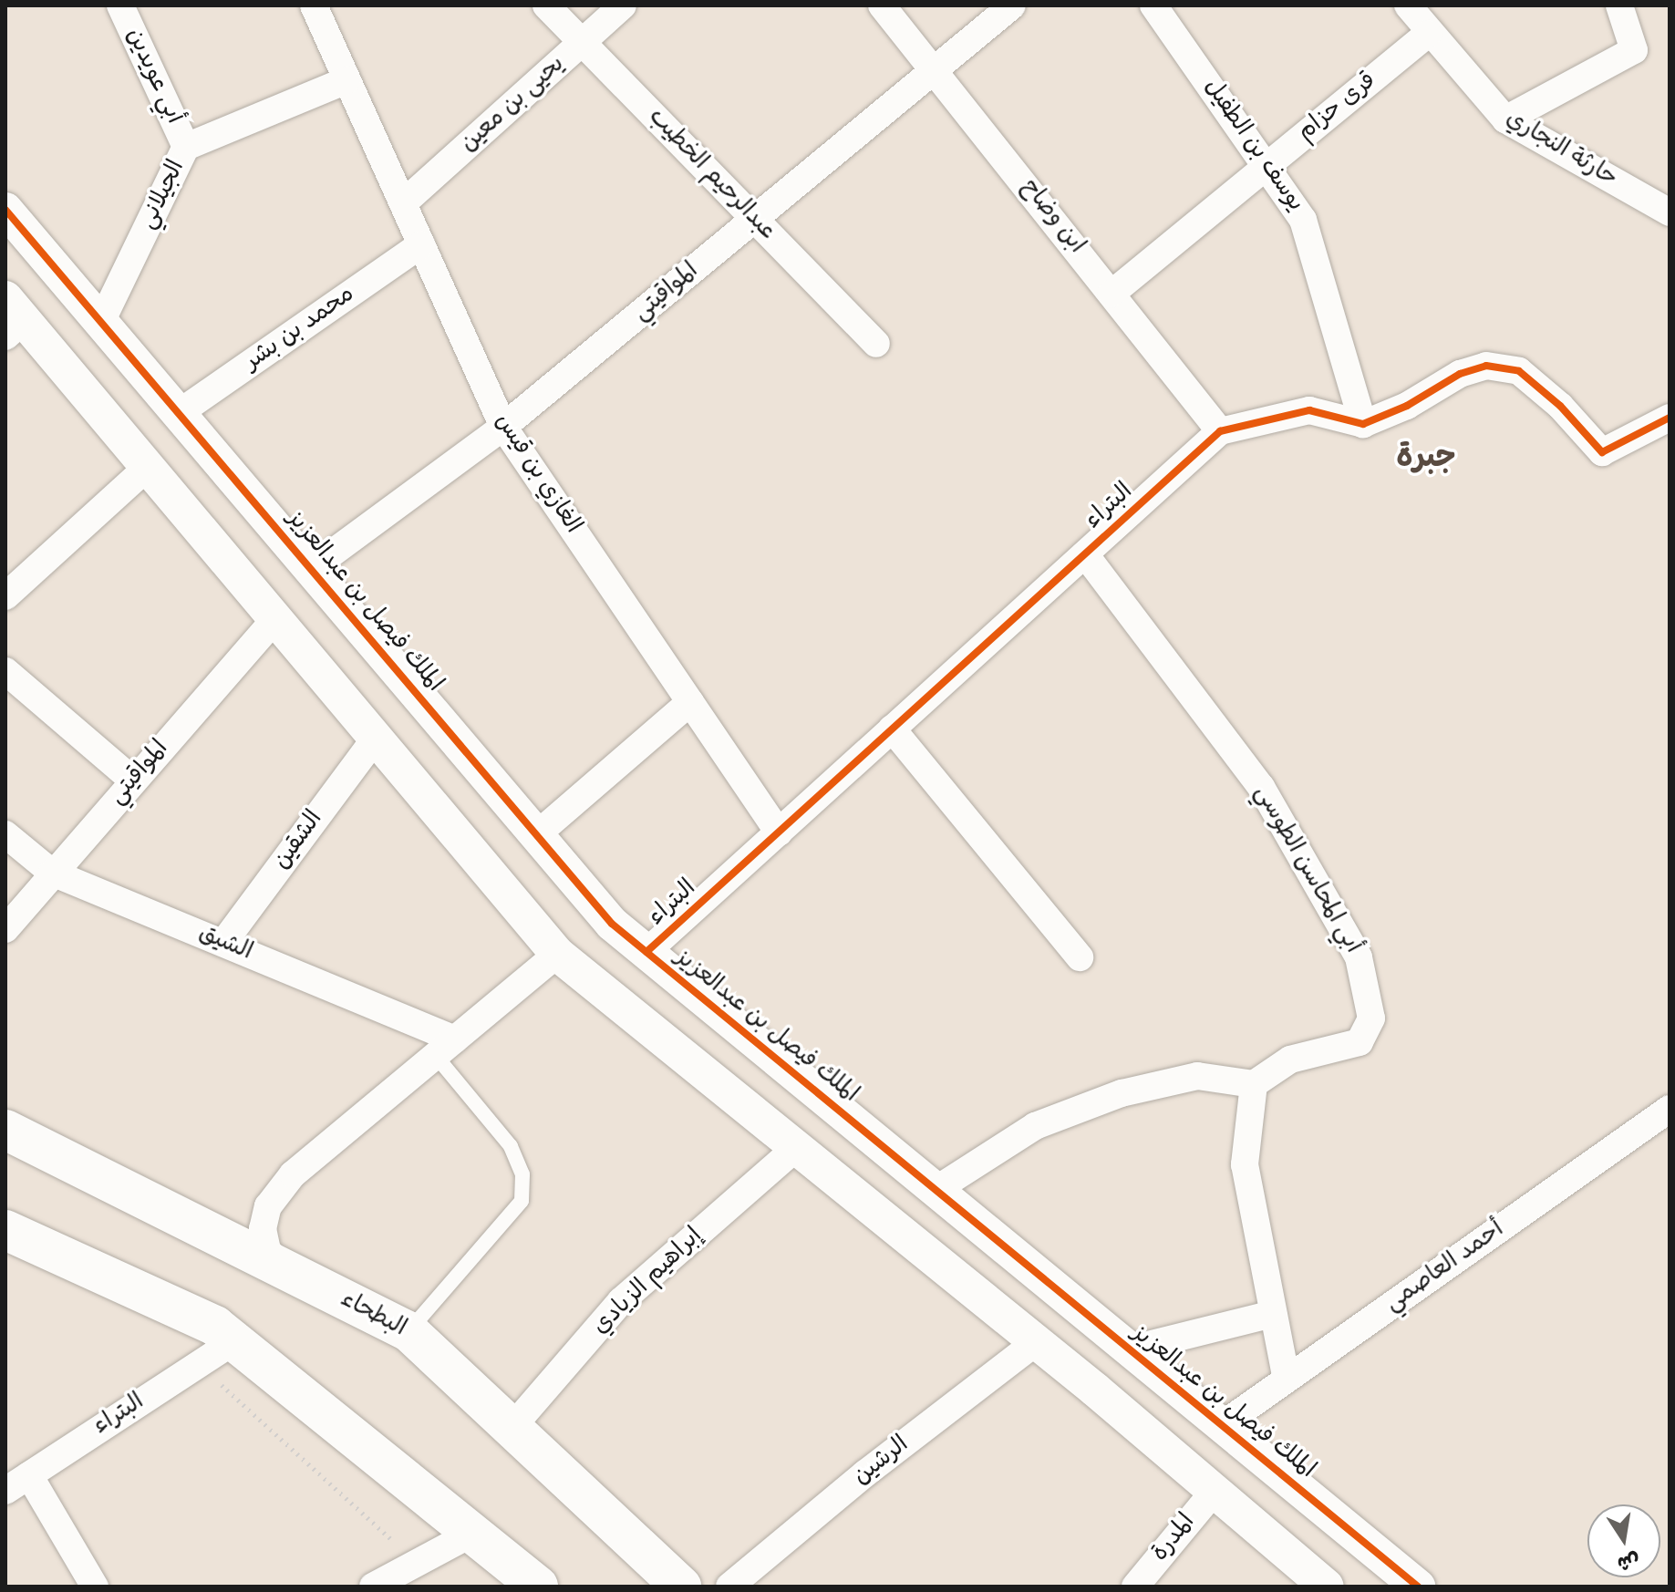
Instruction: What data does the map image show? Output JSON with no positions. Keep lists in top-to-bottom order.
{
  "streets": {
    "main road": ["البطحاء"],
    "street": [
      "أبي عويدين",
      "يحيى بن معين",
      "قرى حزام",
      "يوسف بن الطفيل",
      "حارثة النجاري",
      "عبدالرحيم الخطيب",
      "الجيلاني",
      "ابن وضاح",
      "المواقيتي",
      "محمد بن بشر",
      "الغازي بن قيس",
      "البتراء",
      "الملك فيصل بن عبدالعزيز",
      "الشقين",
      "أبي المحاسن الطوسي",
      "الشيق",
      "أحمد العاصمي",
      "إبراهيم الزيادي",
      "الرشين",
      "المدرة"
    ]
  },
  "crossings": [
    ["أبي عويدين", "الجيلاني"],
    ["يحيى بن معين", "عبدالرحيم الخطيب"],
    ["يحيى بن معين", "الغازي بن قيس"],
    ["قرى حزام", "يوسف بن الطفيل"],
    ["قرى حزام", "حارثة النجاري"],
    ["قرى حزام", "ابن وضاح"],
    ["يوسف بن الطفيل", "البتراء"],
    ["عبدالرحيم الخطيب", "المواقيتي"],
    ["الجيلاني", "الغازي بن قيس"],
    ["الجيلاني", "الملك فيصل بن عبدالعزيز"],
    ["ابن وضاح", "المواقيتي"],
    ["ابن وضاح", "البتراء"],
    ["المواقيتي", "الغازي بن قيس"],
    ["المواقيتي", "الملك فيصل بن عبدالعزيز"],
    ["المواقيتي", "الشيق"],
    ["محمد بن بشر", "الغازي بن قيس"],
    ["محمد بن بشر", "الملك فيصل بن عبدالعزيز"],
    ["الغازي بن قيس", "البتراء"],
    ["البتراء", "الملك فيصل بن عبدالعزيز"],
    ["البتراء", "أبي المحاسن الطوسي"],
    ["الملك فيصل بن عبدالعزيز", "أحمد العاصمي"],
    ["الشقين", "الشيق"],
    ["إبراهيم الزيادي", "البطحاء"]
  ],
  "districts": ["جبرة"],
  "north": "bottom"
}
